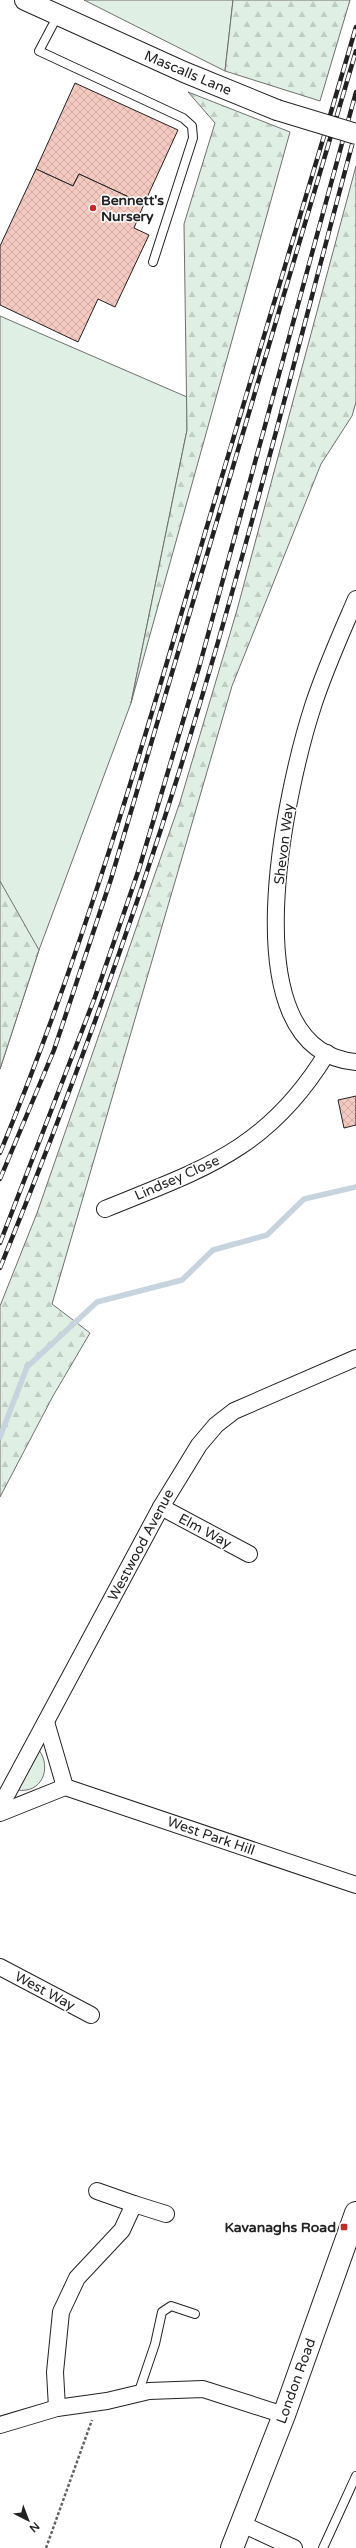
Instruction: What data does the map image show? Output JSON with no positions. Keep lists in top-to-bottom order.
{
  "streets": {
    "main road": ["London Road"],
    "street": [
      "Mascalls Lane",
      "Shevon Way",
      "Lindsey Close",
      "Elm Way",
      "Westwood Avenue",
      "West Park Hill",
      "West Way"
    ]
  },
  "crossings": [
    ["Shevon Way", "Lindsey Close"],
    ["Elm Way", "Westwood Avenue"]
  ],
  "places": {
    "other": ["Bennett's Nursery"],
    "transit": ["Kavanaghs Road"]
  },
  "north": "bottom right"
}
